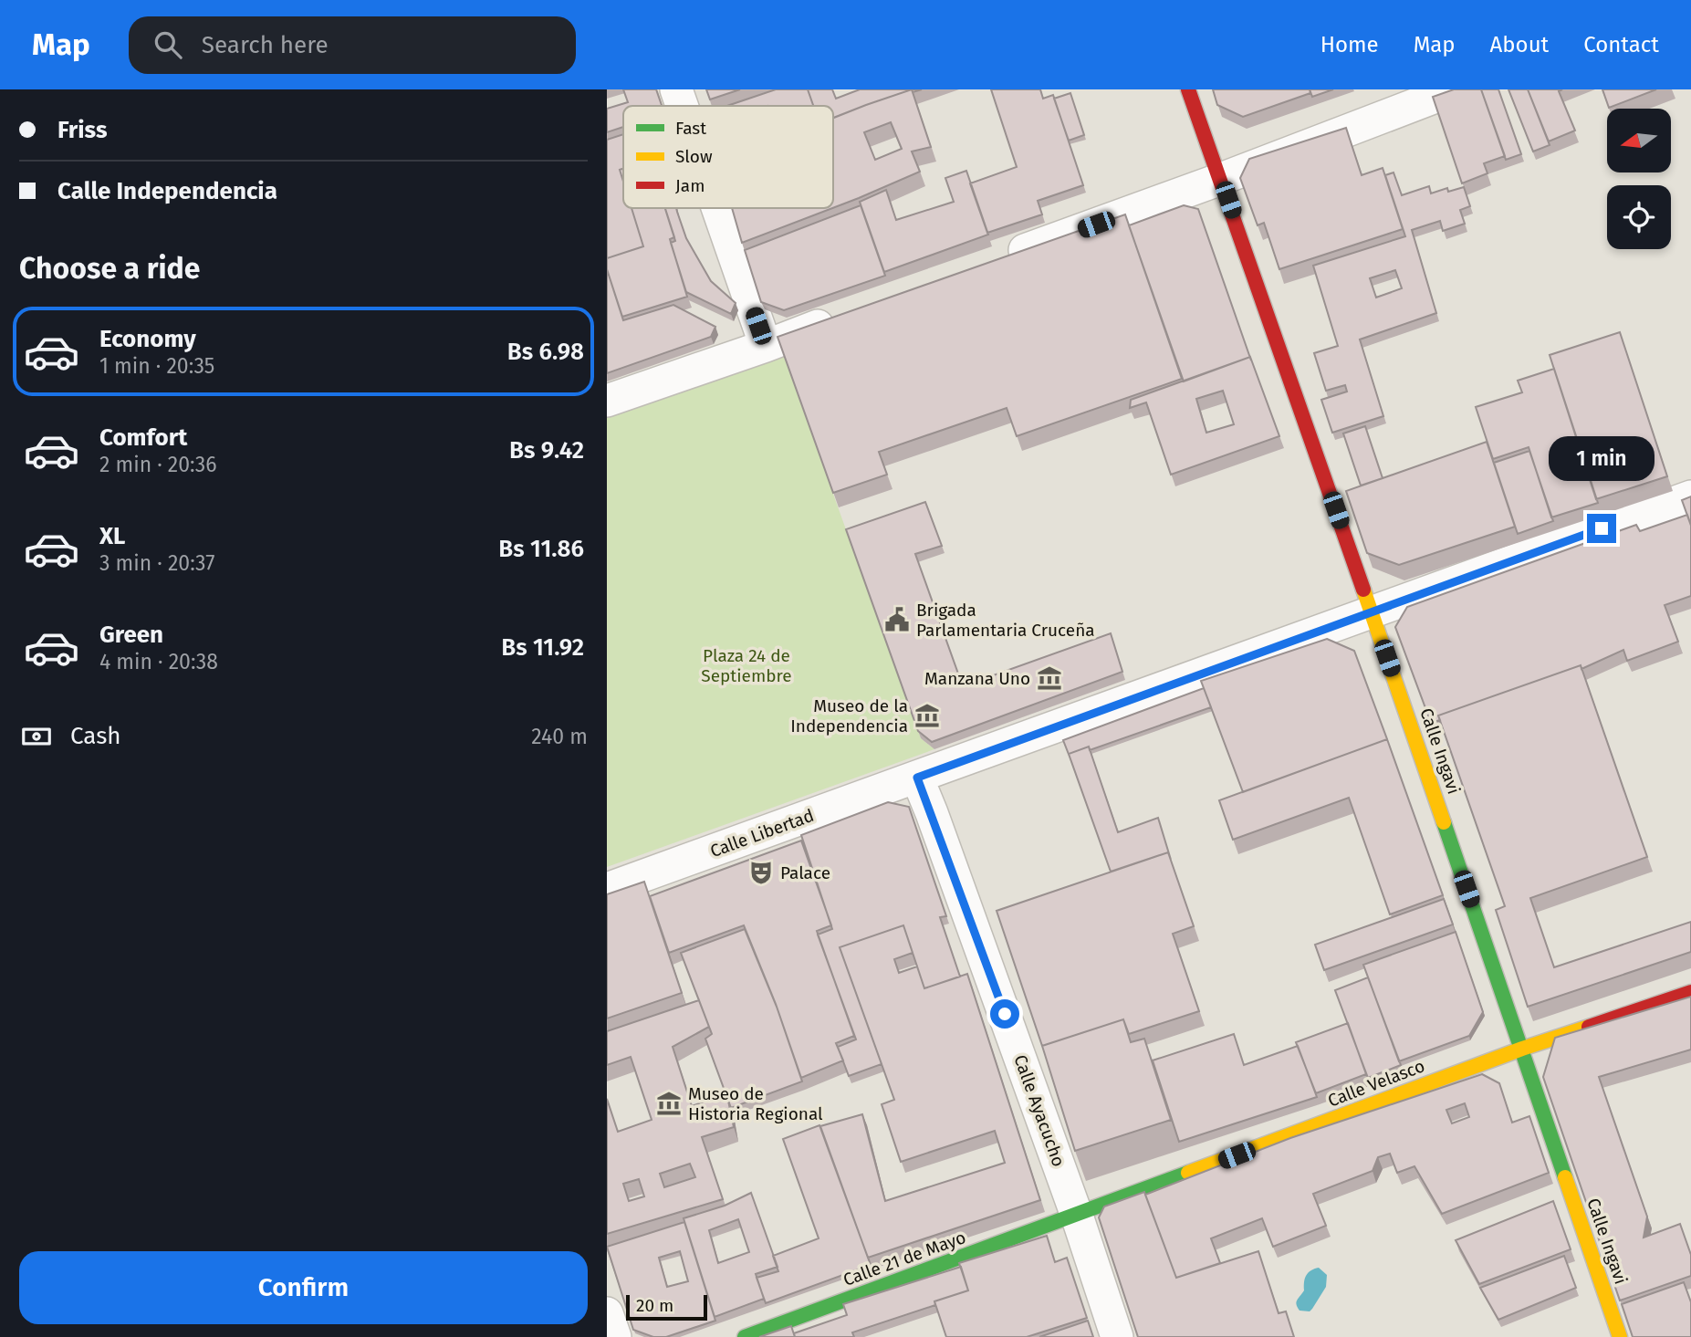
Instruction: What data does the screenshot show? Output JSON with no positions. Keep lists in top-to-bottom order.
{
  "streets": {
    "street": [
      "Calle Ingavi",
      "Calle Libertad",
      "Calle Velasco",
      "Calle Ayacucho",
      "Calle 21 de Mayo"
    ]
  },
  "crossings": [
    ["Calle Ingavi", "Calle Libertad"],
    ["Calle Ingavi", "Calle Velasco"],
    ["Calle Libertad", "Calle Ayacucho"],
    ["Calle Velasco", "Calle Ayacucho"],
    ["Calle Velasco", "Calle 21 de Mayo"],
    ["Calle Ayacucho", "Calle 21 de Mayo"]
  ],
  "parks": ["Plaza 24 de Septiembre"],
  "places": {
    "public building": ["Brigada Parlamentaria Cruceña"],
    "museum": ["Manzana Uno", "Museo de la Independencia", "Museo de Historia Regional"],
    "theatre": ["Palace"]
  },
  "legend": ["Fast", "Slow", "Jam"],
  "scale_bar": "20 m",
  "north": "left",
  "page": {
    "header": "Map",
    "search": "Search here",
    "nav": [
      "Home",
      "Map",
      "About",
      "Contact"
    ],
    "banner": ["Friss", "Calle Independencia"],
    "heading": "Choose a ride",
    "list": [
      {
        "name": "Economy",
        "note": "1 min · 20:35",
        "value": "Bs 6.98"
      },
      {
        "name": "Comfort",
        "note": "2 min · 20:36",
        "value": "Bs 9.42"
      },
      {
        "name": "XL",
        "note": "3 min · 20:37",
        "value": "Bs 11.86"
      },
      {
        "name": "Green",
        "note": "4 min · 20:38",
        "value": "Bs 11.92"
      }
    ],
    "bubble": "1 min",
    "pay": ["Cash", "240 m"],
    "buttons": "Confirm",
    "scale": "20 m"
  }
}
